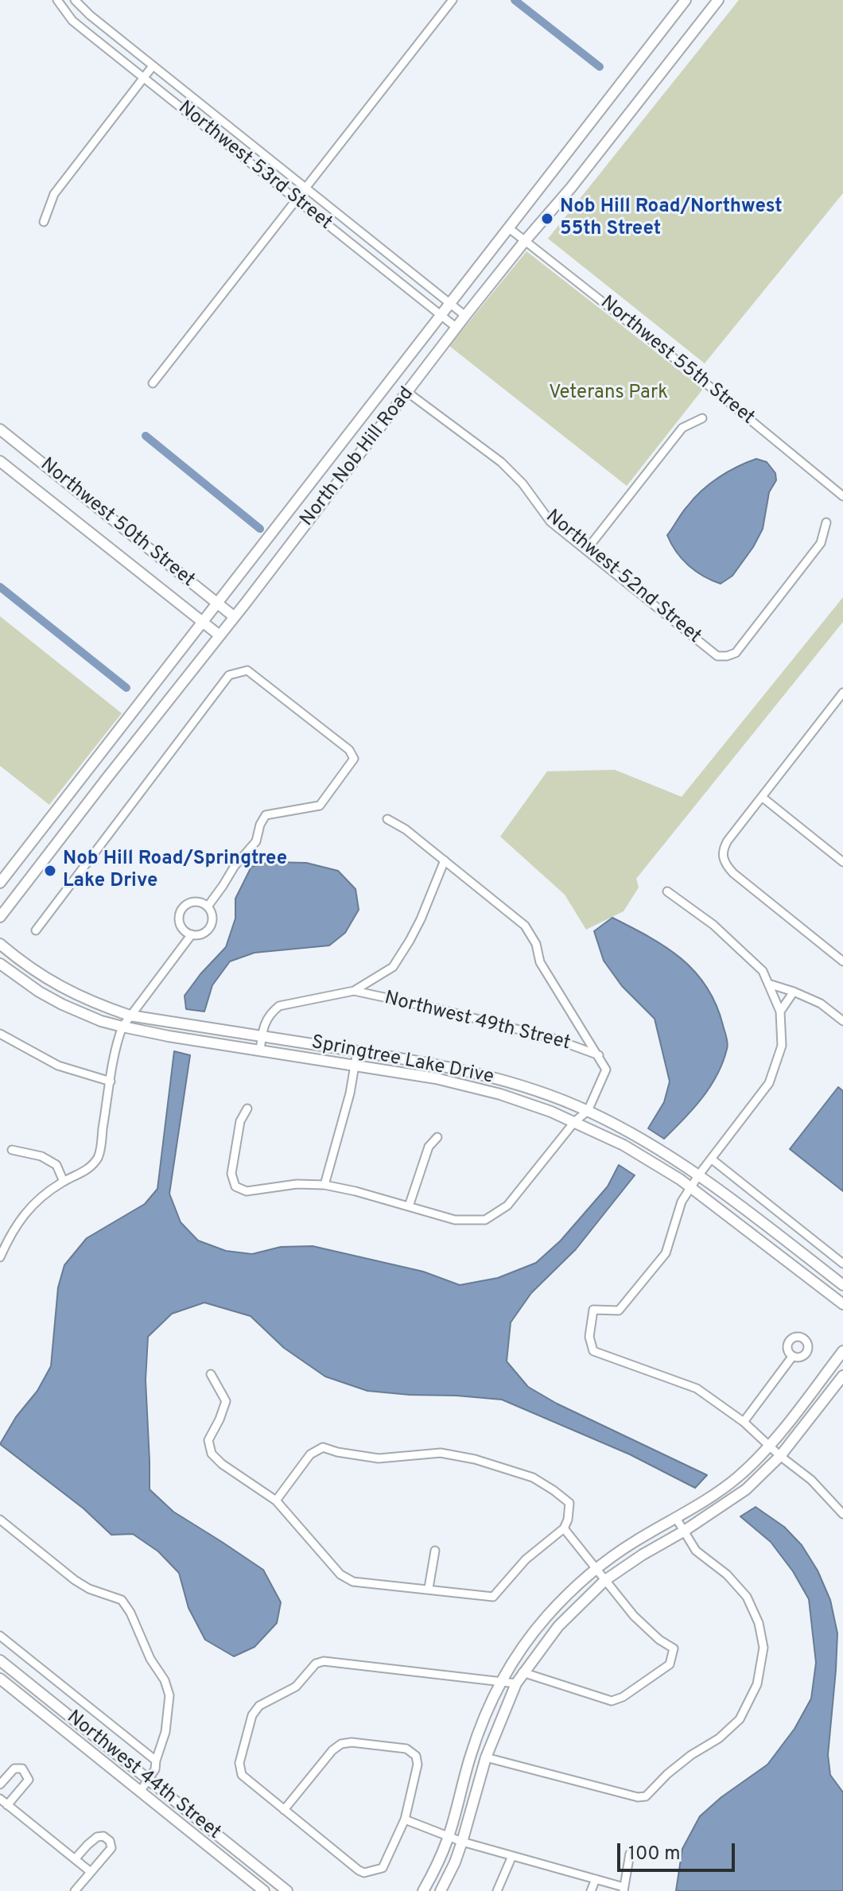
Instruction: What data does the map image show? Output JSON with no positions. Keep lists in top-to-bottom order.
{
  "streets": {
    "street": [
      "Northwest 53rd Street",
      "Northwest 55th Street",
      "North Nob Hill Road",
      "Northwest 50th Street",
      "Northwest 52nd Street",
      "Northwest 49th Street",
      "Springtree Lake Drive",
      "Northwest 44th Street"
    ]
  },
  "crossings": [
    ["Northwest 53rd Street", "North Nob Hill Road"],
    ["Northwest 55th Street", "North Nob Hill Road"],
    ["North Nob Hill Road", "Northwest 50th Street"],
    ["North Nob Hill Road", "Northwest 52nd Street"]
  ],
  "parks": ["Veterans Park"],
  "places": ["Nob Hill Road/Northwest 55th Street", "Nob Hill Road/Springtree Lake Drive"],
  "scale_bar": "100 m"
}
